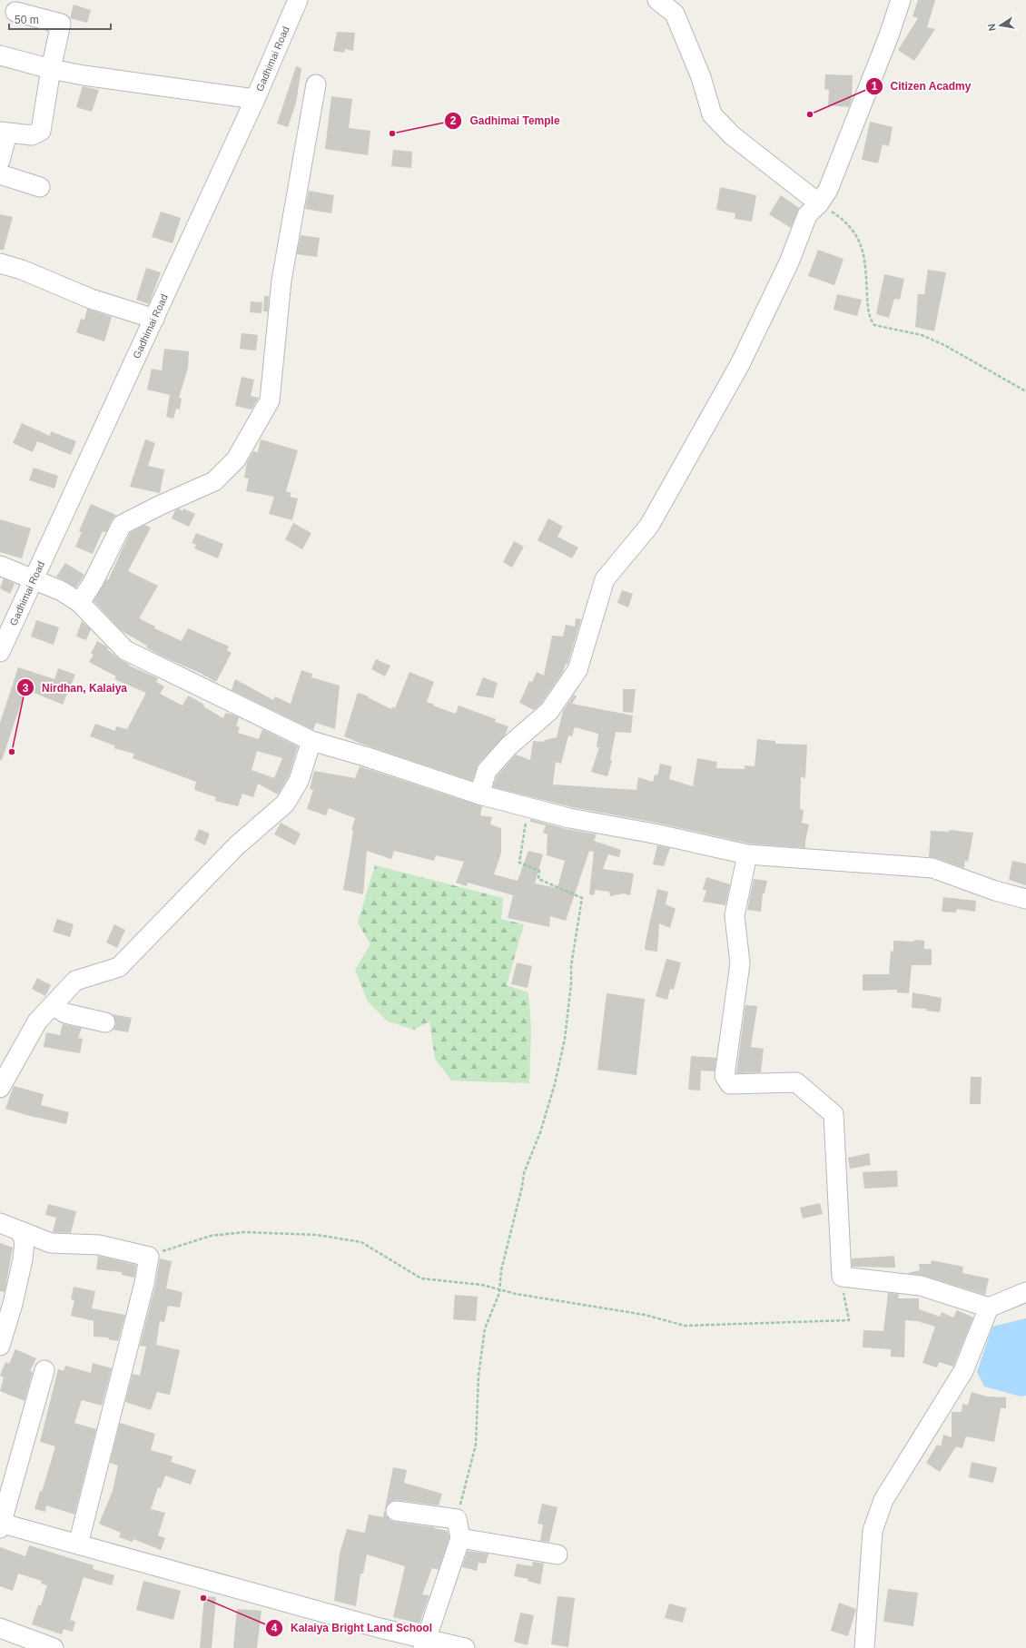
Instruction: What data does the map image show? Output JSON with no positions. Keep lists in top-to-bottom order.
{
  "streets": {
    "street": ["Gadhimai Road"]
  },
  "places": [
    "Citizen Acadmy",
    "Gadhimai Temple",
    "Nirdhan, Kalaiya",
    "Kalaiya Bright Land School"
  ],
  "scale_bar": "50 m",
  "north": "left"
}
